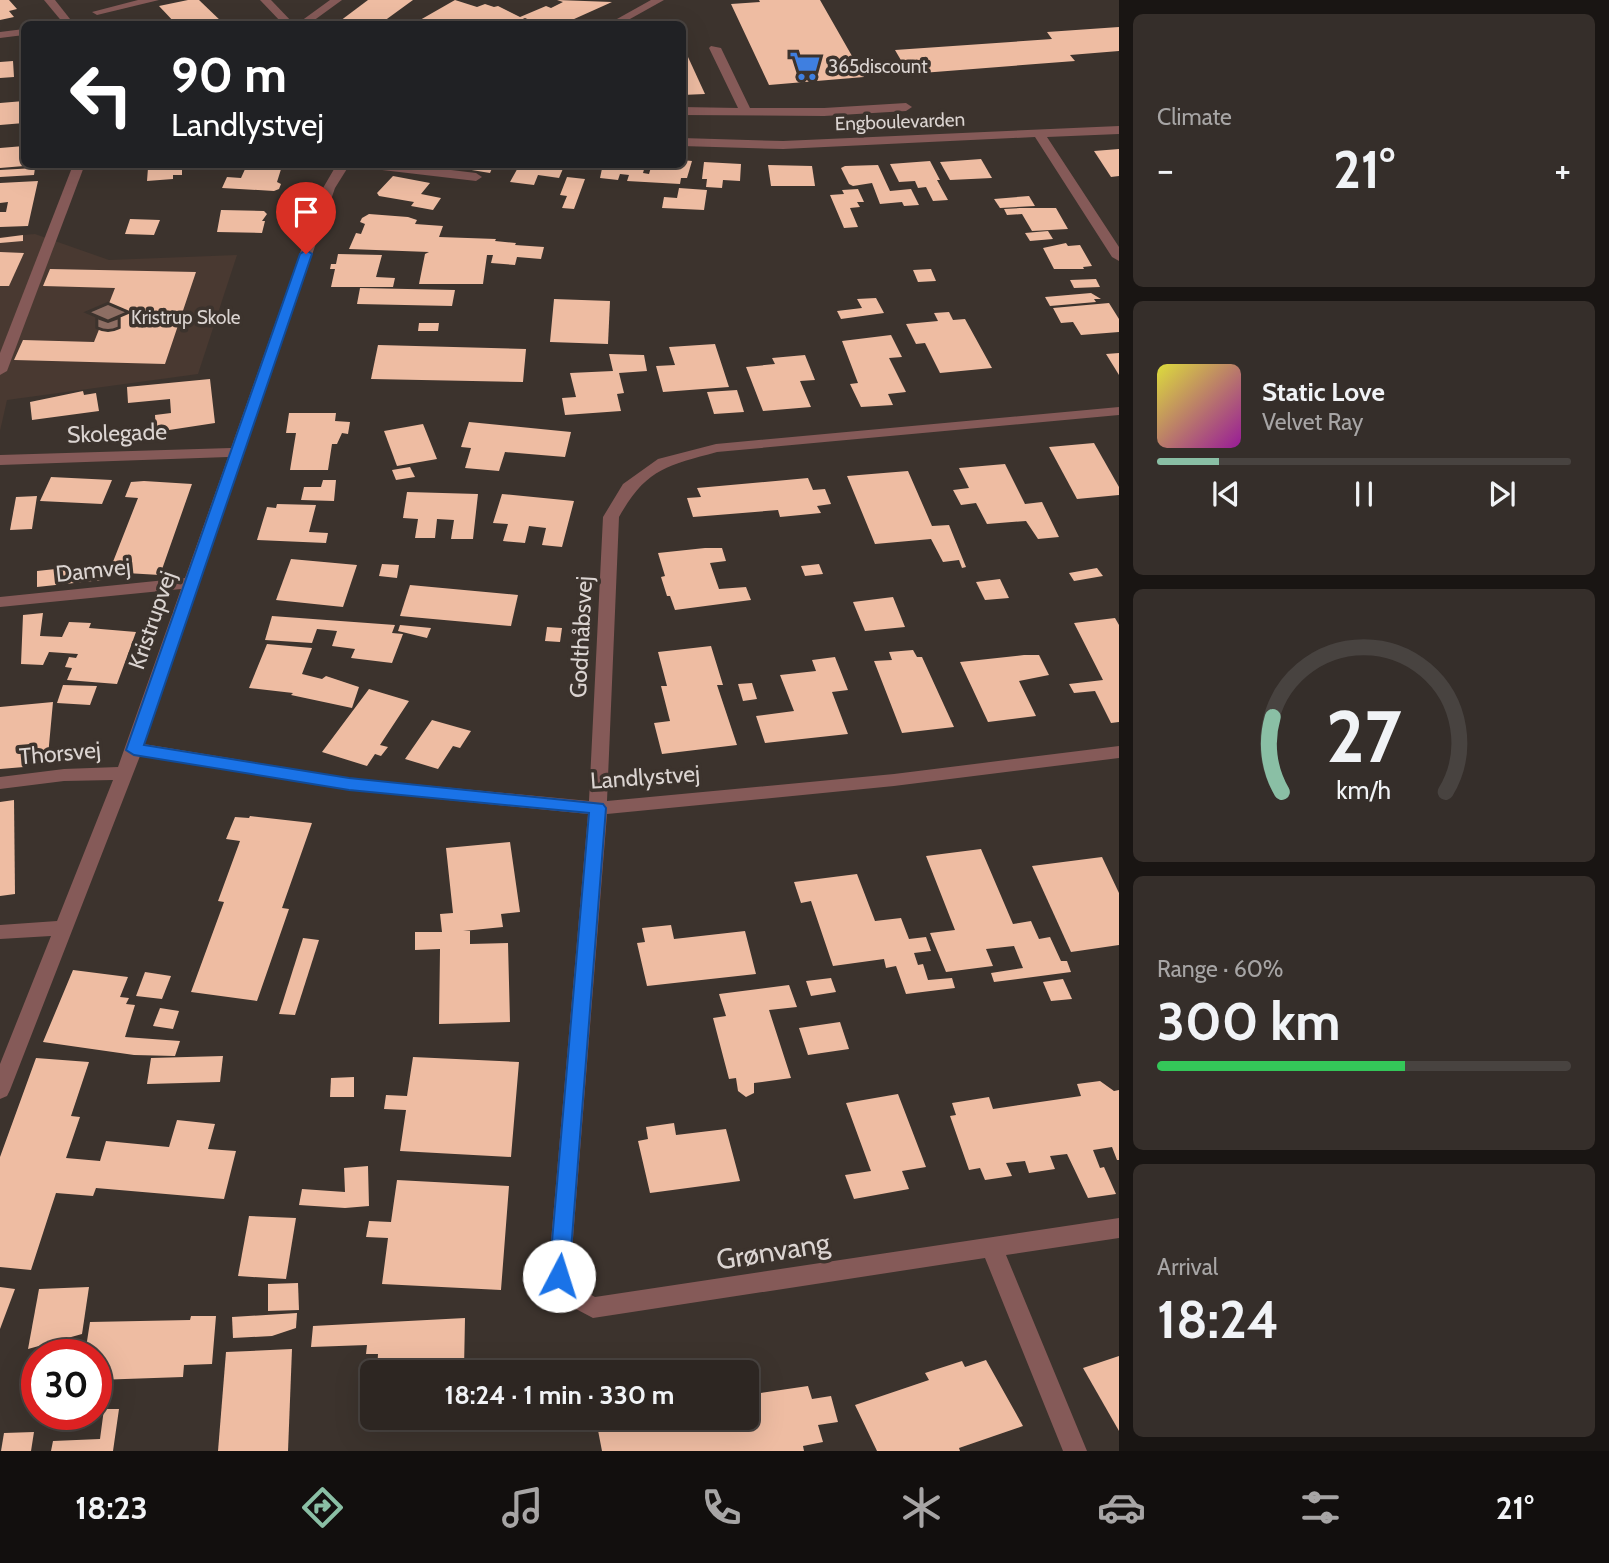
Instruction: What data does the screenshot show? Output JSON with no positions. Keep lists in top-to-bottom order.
{
  "streets": {
    "street": [
      "Engboulevarden",
      "Skolegade",
      "Damvej",
      "Kristrupvej",
      "Godthåbsvej",
      "Thorsvej",
      "Landlystvej",
      "Grønvang"
    ]
  },
  "crossings": [
    ["Skolegade", "Kristrupvej"],
    ["Damvej", "Kristrupvej"],
    ["Kristrupvej", "Thorsvej"],
    ["Kristrupvej", "Landlystvej"],
    ["Godthåbsvej", "Landlystvej"],
    ["Godthåbsvej", "Grønvang"]
  ],
  "places": {
    "supermarket": ["365discount"],
    "school or university": ["Kristrup Skole"]
  },
  "page": {
    "tile": [
      "Climate",
      ["Range · 60%", "300 km"],
      ["Arrival", "18:24"]
    ],
    "turn": ["90 m", "Landlystvej"],
    "heat": ["−", "21°", "+"],
    "song": ["Static Love", "Velvet Ray"],
    "limit": "30",
    "trip": "18:24 · 1 min · 330 m",
    "tabs": ["18:23", "21°"],
    "gauge": ["27", "km/h"]
  }
}
